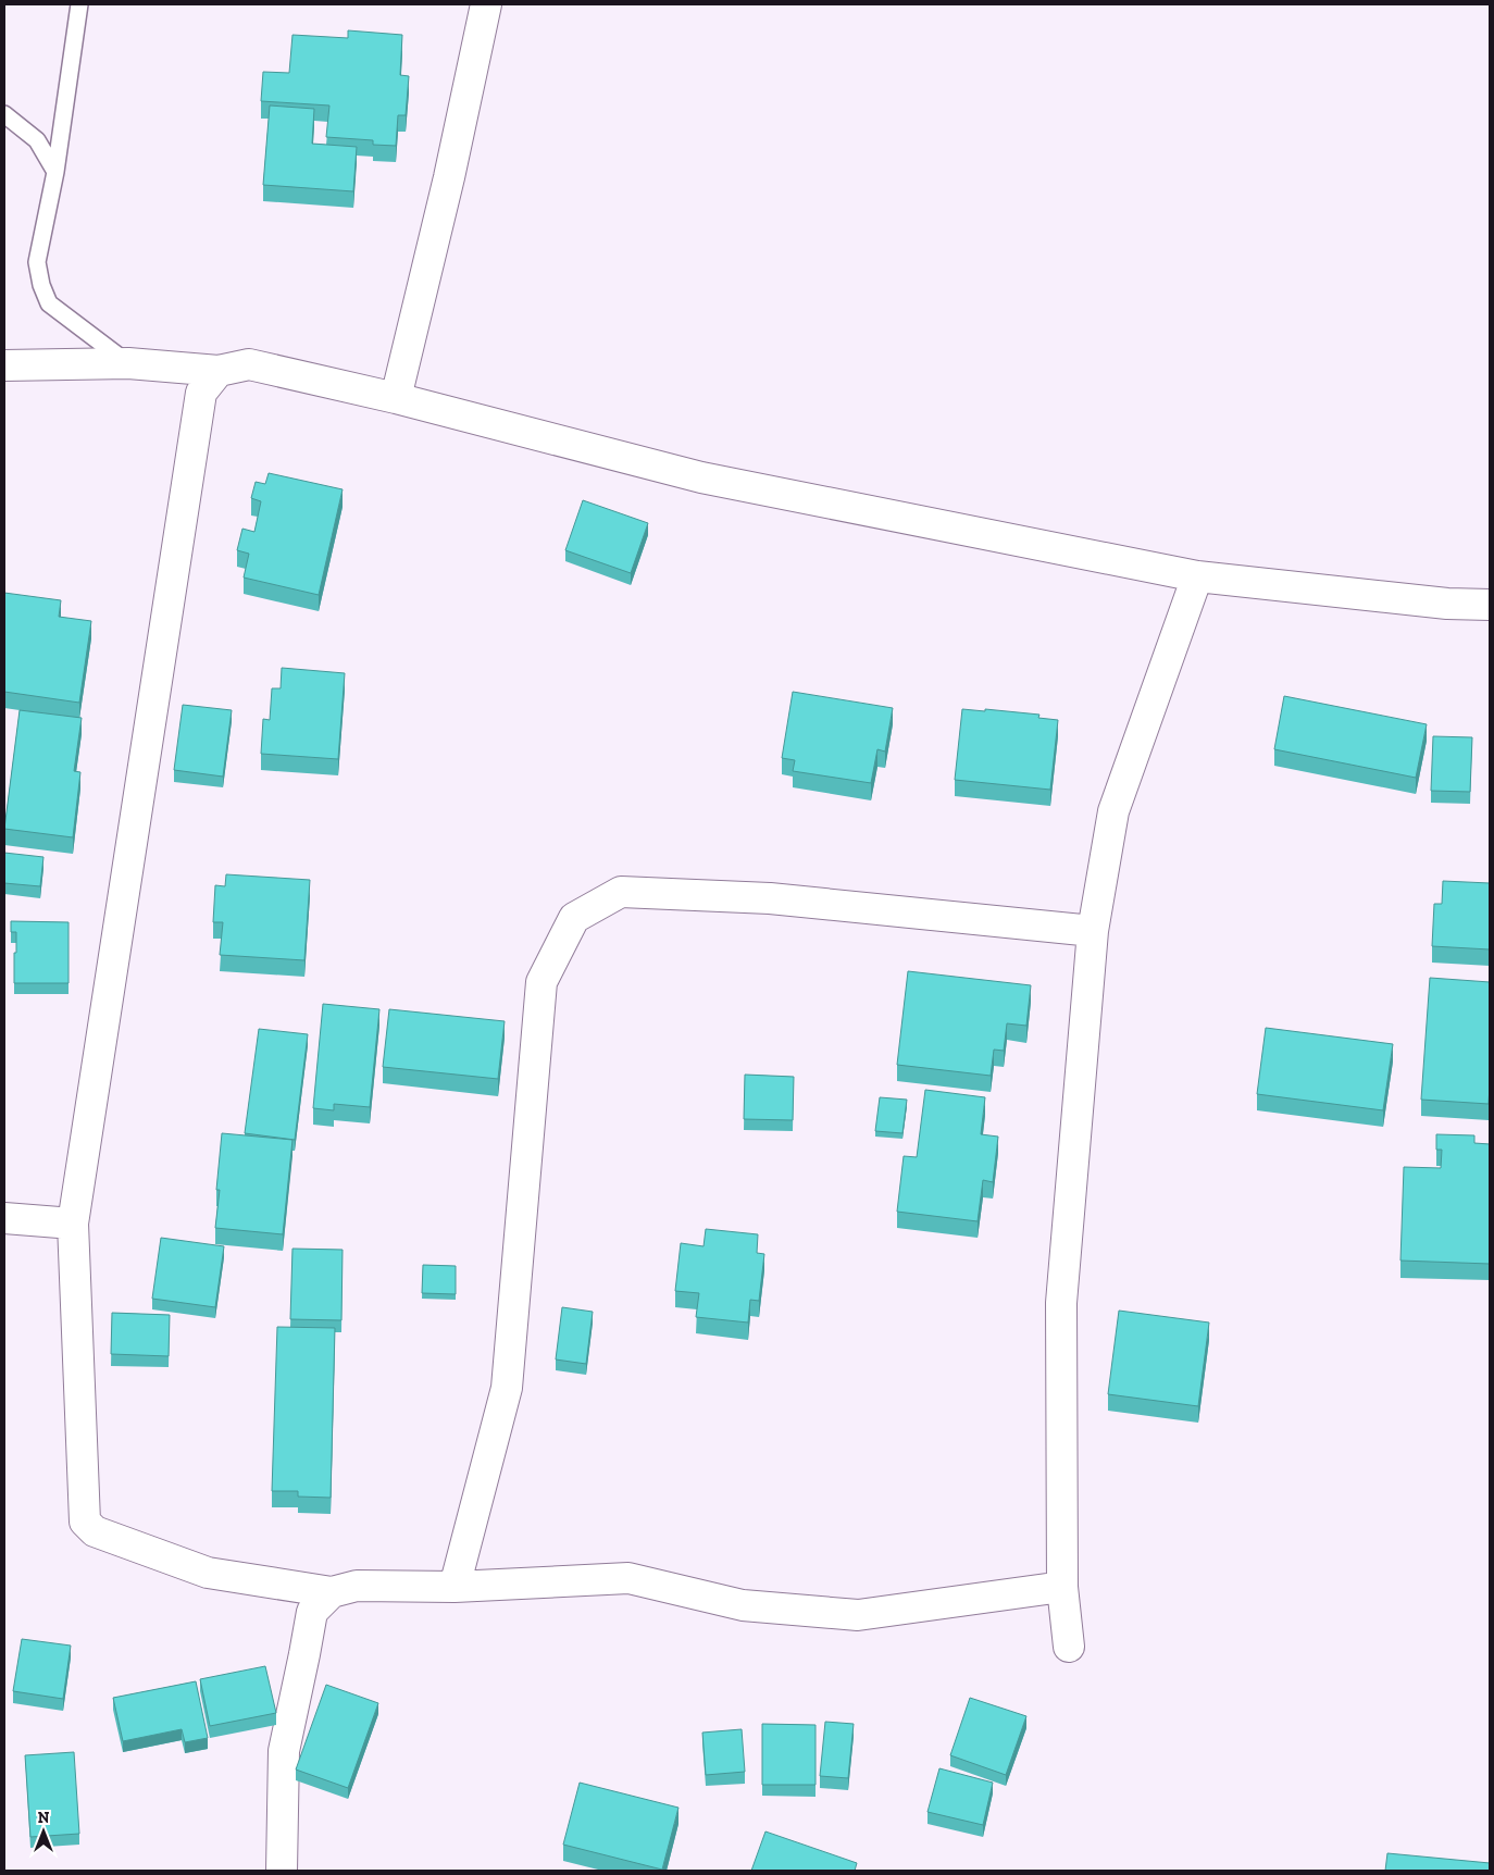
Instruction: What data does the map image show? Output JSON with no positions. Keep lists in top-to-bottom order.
{
  "north": "top"
}
